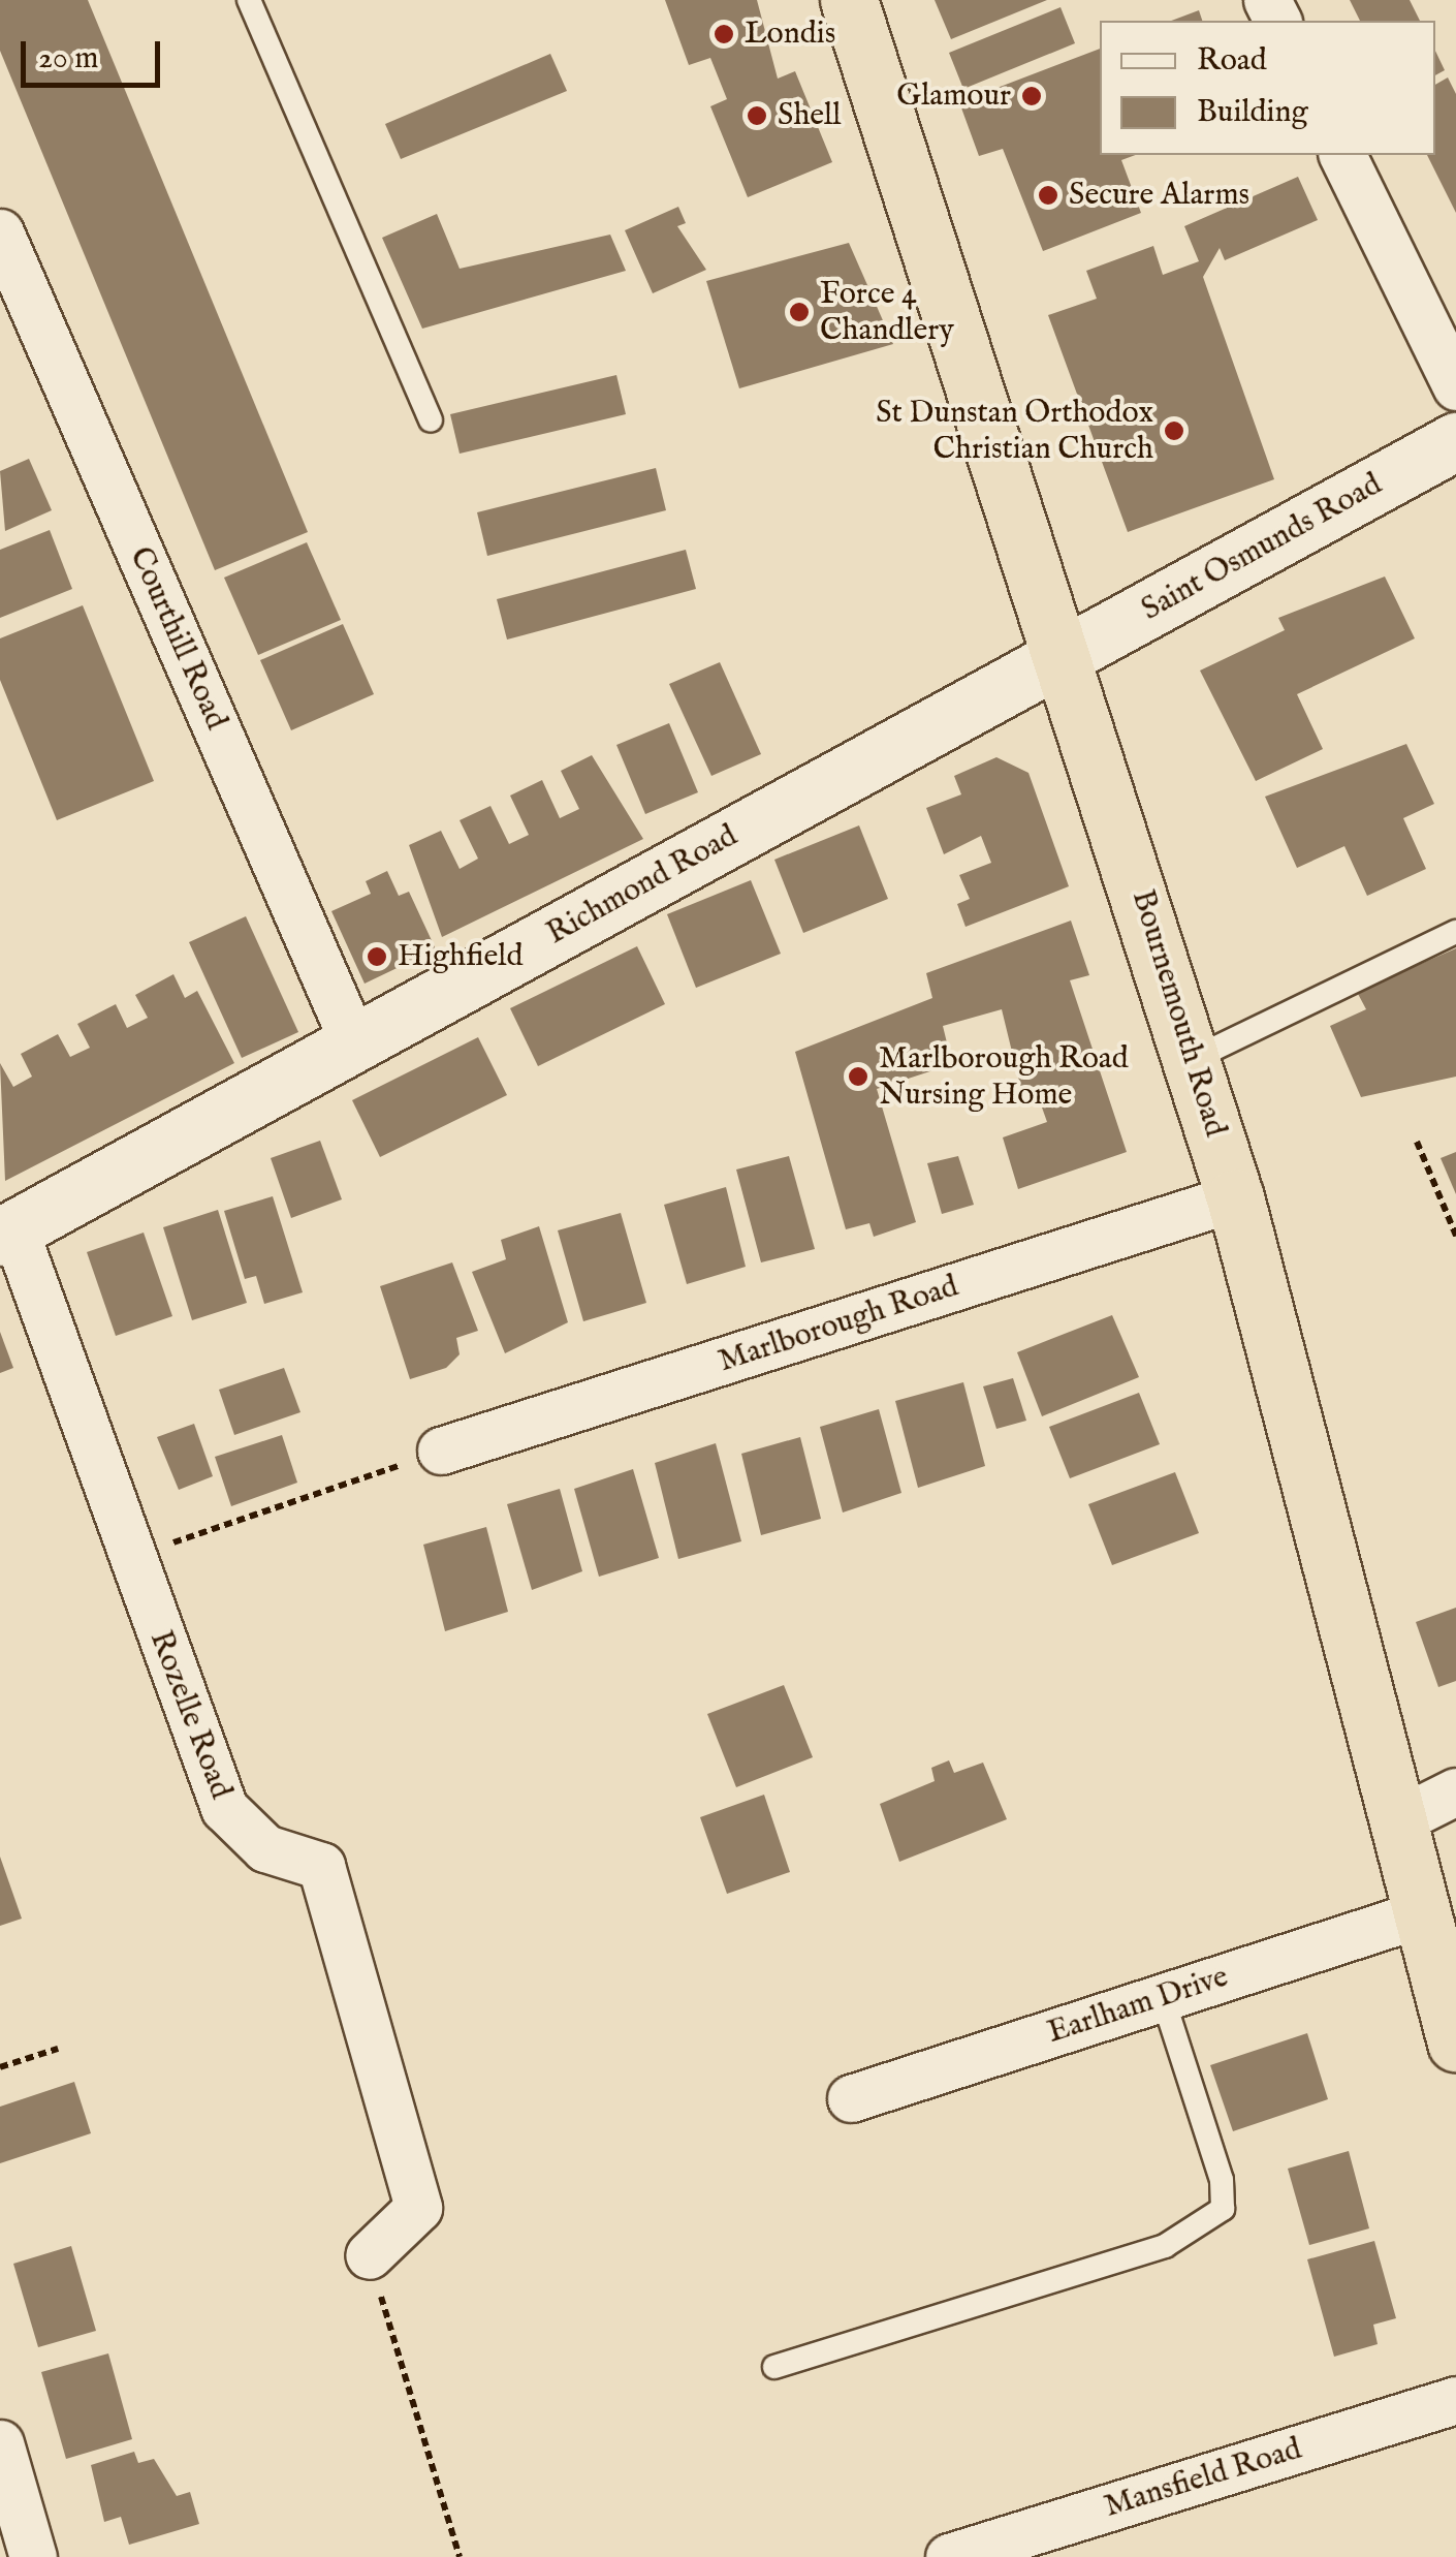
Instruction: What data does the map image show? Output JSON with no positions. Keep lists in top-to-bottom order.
{
  "streets": {
    "highway": ["Bournemouth Road"],
    "street": [
      "Saint Osmunds Road",
      "Courthill Road",
      "Richmond Road",
      "Marlborough Road",
      "Rozelle Road",
      "Earlham Drive",
      "Mansfield Road"
    ]
  },
  "crossings": [
    ["Saint Osmunds Road", "Richmond Road"],
    ["Saint Osmunds Road", "Bournemouth Road"],
    ["Courthill Road", "Richmond Road"],
    ["Richmond Road", "Bournemouth Road"],
    ["Richmond Road", "Rozelle Road"],
    ["Bournemouth Road", "Marlborough Road"],
    ["Bournemouth Road", "Earlham Drive"]
  ],
  "places": [
    "Londis",
    "Glamour",
    "Shell",
    "Secure Alarms",
    "Force 4 Chandlery",
    "St Dunstan Orthodox Christian Church",
    "Highfield",
    "Marlborough Road Nursing Home"
  ],
  "legend": ["Road", "Building"],
  "scale_bar": "20 m"
}
